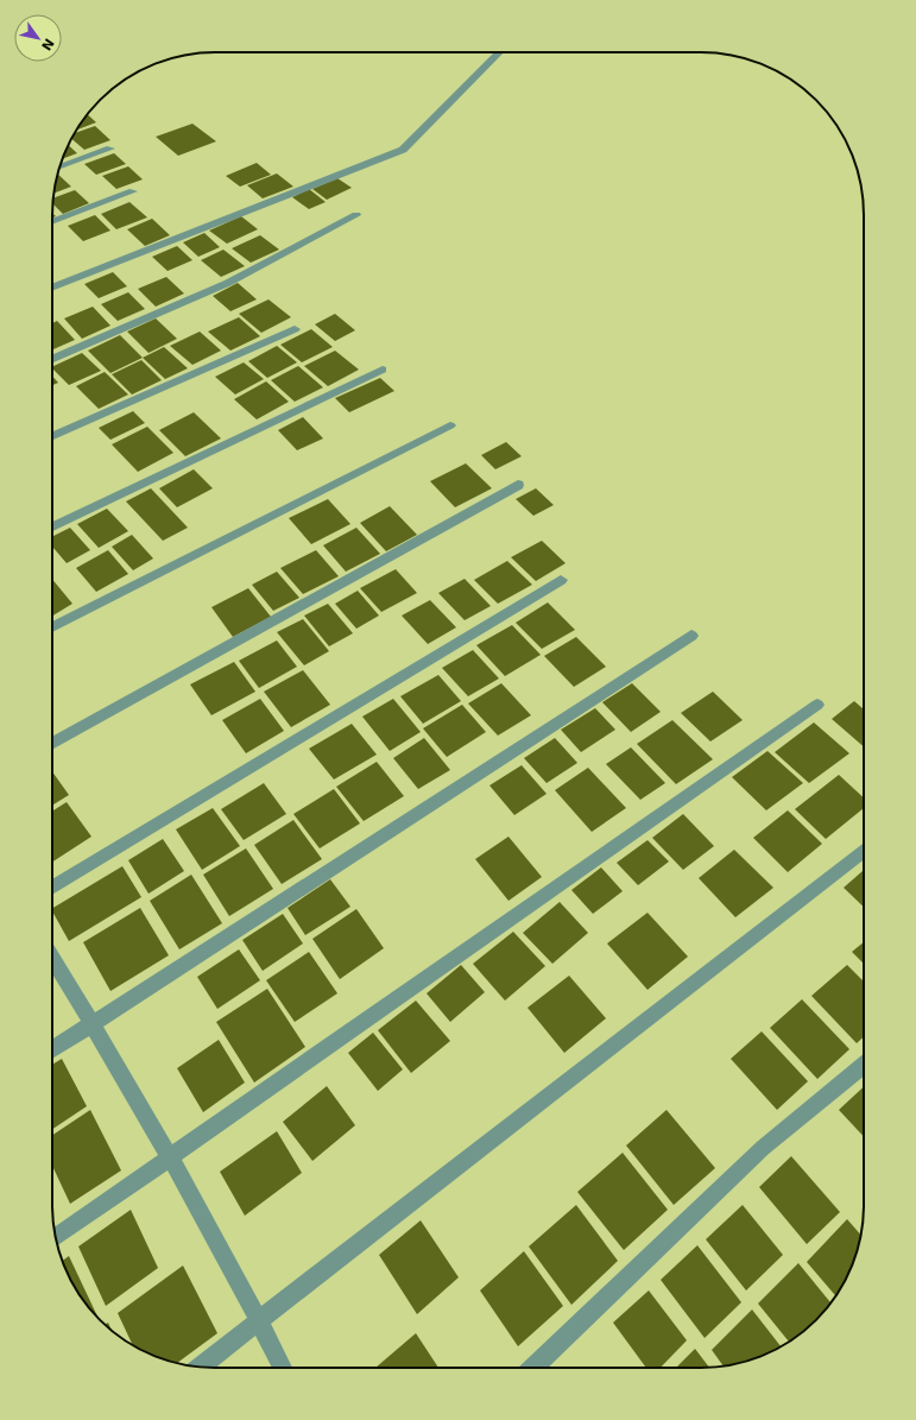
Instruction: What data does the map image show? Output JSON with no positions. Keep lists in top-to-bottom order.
{
  "north": "bottom right"
}
